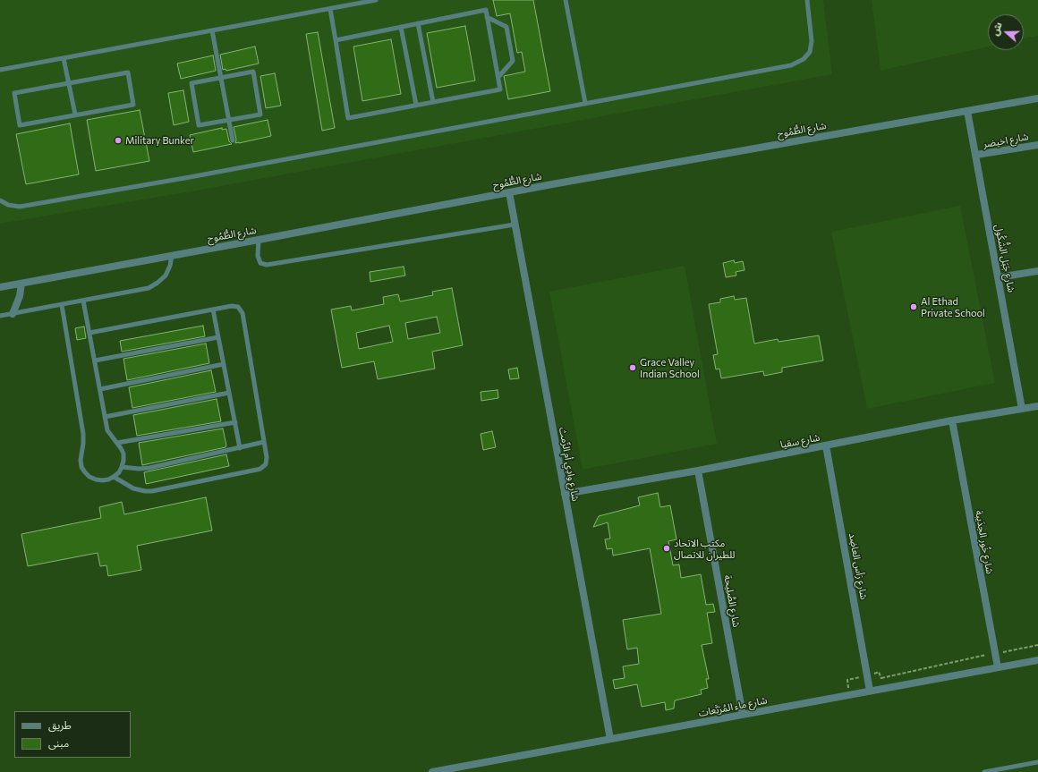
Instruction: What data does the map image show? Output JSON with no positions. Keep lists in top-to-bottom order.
{
  "streets": {
    "street": [
      "شارع الطُّمُوح",
      "شارع اخيضر",
      "شارع جَبَل الشُّكُول",
      "شارع سقيا",
      "شارع وادِي أم الرِّمث",
      "شارع خُور الحِدَيبة",
      "شارع رَأس العاضِد",
      "شارع الصَّلِيحة",
      "شارع ماء المُرَبَّعات"
    ]
  },
  "crossings": [
    ["شارع الطُّمُوح", "شارع جَبَل الشُّكُول"],
    ["شارع الطُّمُوح", "شارع وادِي أم الرِّمث"],
    ["شارع اخيضر", "شارع جَبَل الشُّكُول"],
    ["شارع جَبَل الشُّكُول", "شارع سقيا"],
    ["شارع سقيا", "شارع وادِي أم الرِّمث"],
    ["شارع سقيا", "شارع خُور الحِدَيبة"],
    ["شارع سقيا", "شارع رَأس العاضِد"],
    ["شارع سقيا", "شارع الصَّلِيحة"],
    ["شارع وادِي أم الرِّمث", "شارع ماء المُرَبَّعات"],
    ["شارع خُور الحِدَيبة", "شارع ماء المُرَبَّعات"],
    ["شارع رَأس العاضِد", "شارع ماء المُرَبَّعات"],
    ["شارع الصَّلِيحة", "شارع ماء المُرَبَّعات"]
  ],
  "places": [
    "Military Bunker",
    "Al Ethad Private School",
    "Grace Valley Indian School",
    "مكتب الاتحاد للطيران للاتصال"
  ],
  "legend": ["طريق", "مبنى"],
  "north": "left"
}
